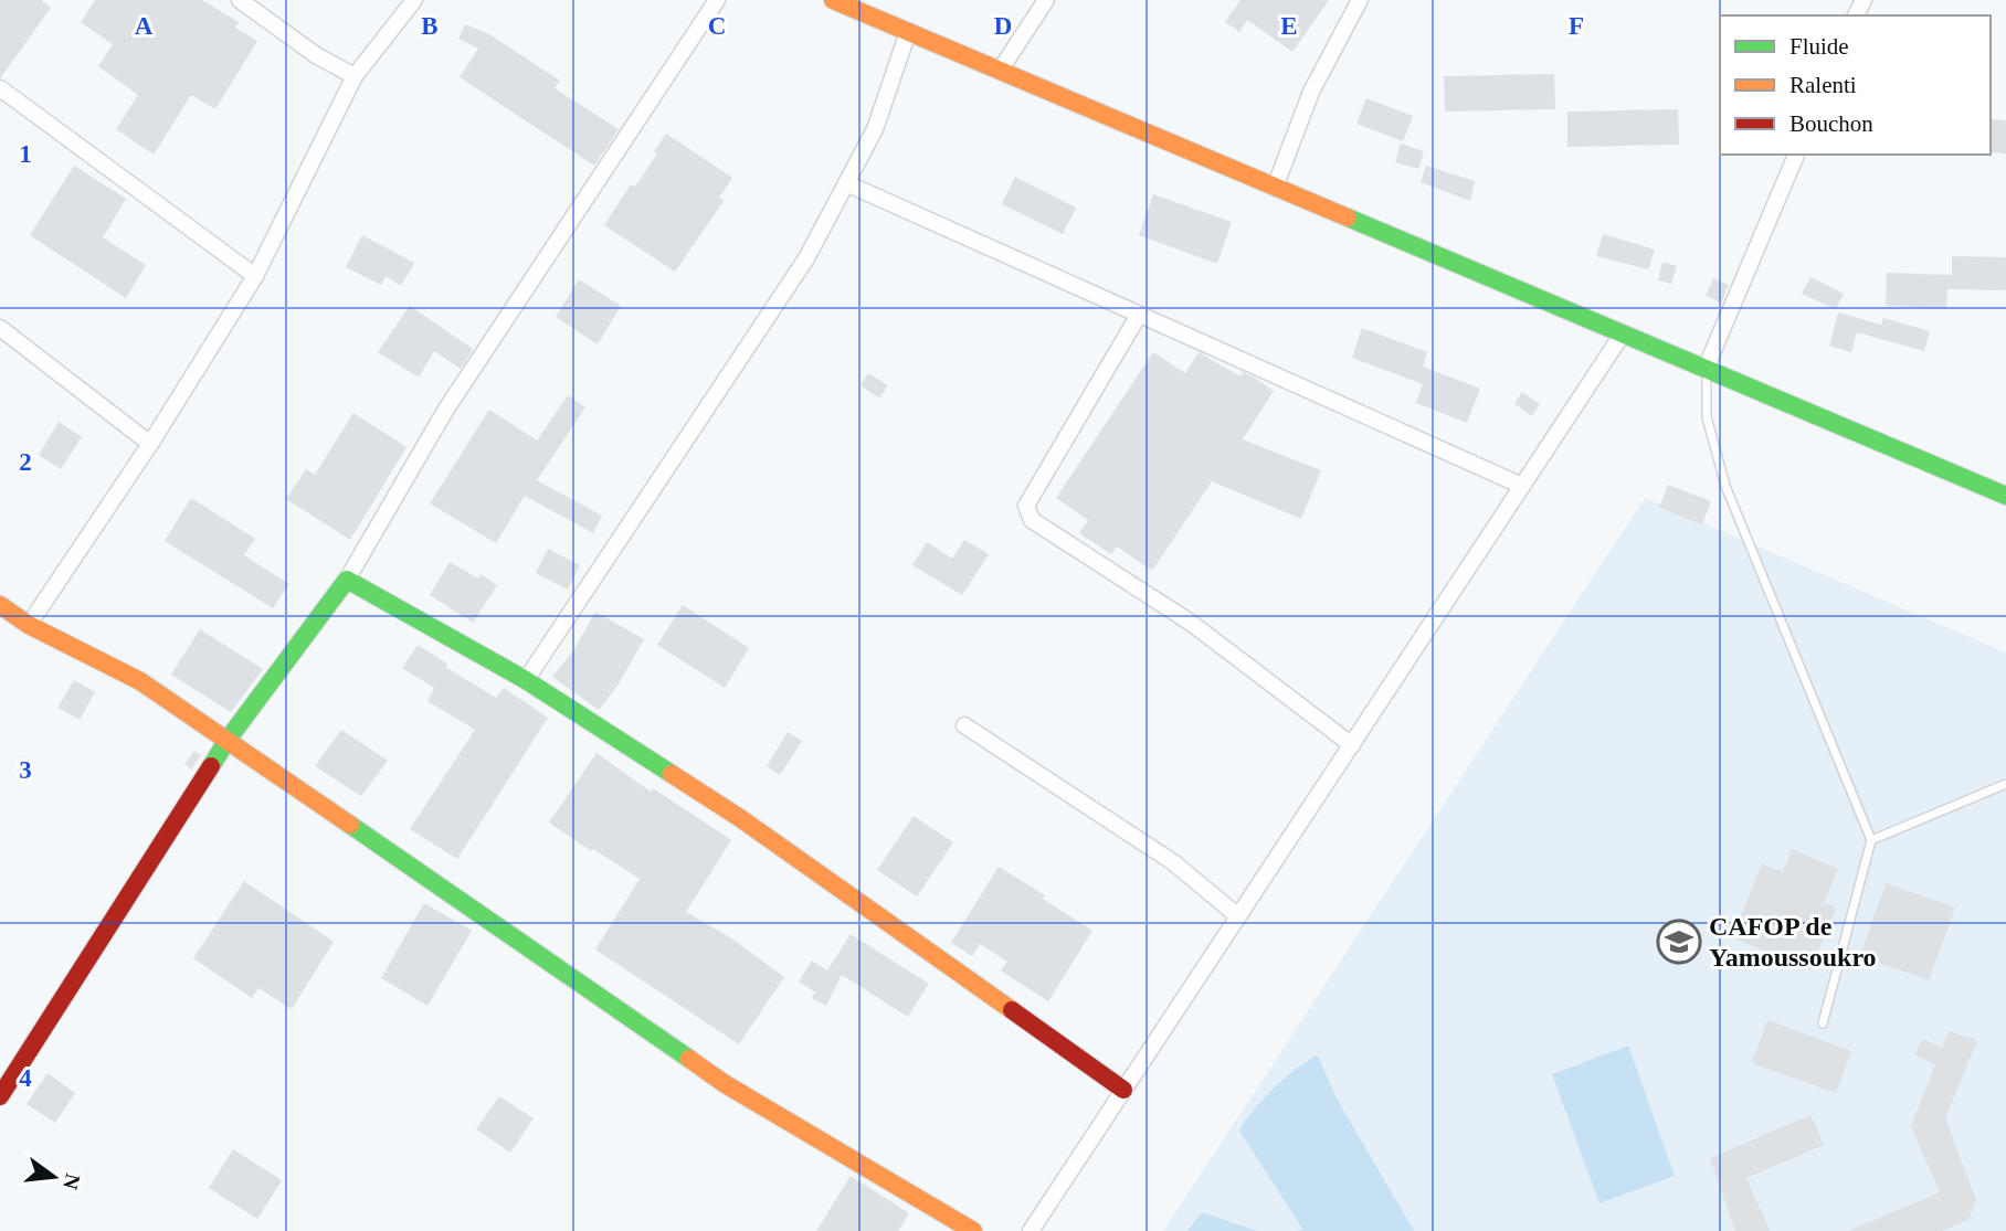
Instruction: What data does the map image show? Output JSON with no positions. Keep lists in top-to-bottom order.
{
  "places": {
    "school or university": ["CAFOP de Yamoussoukro"]
  },
  "legend": ["Fluide", "Ralenti", "Bouchon"],
  "north": "right",
  "grid": {
    "columns": [
      "A",
      "B",
      "C",
      "D",
      "E",
      "F"
    ],
    "rows": [
      "1",
      "2",
      "3",
      "4"
    ]
  }
}
